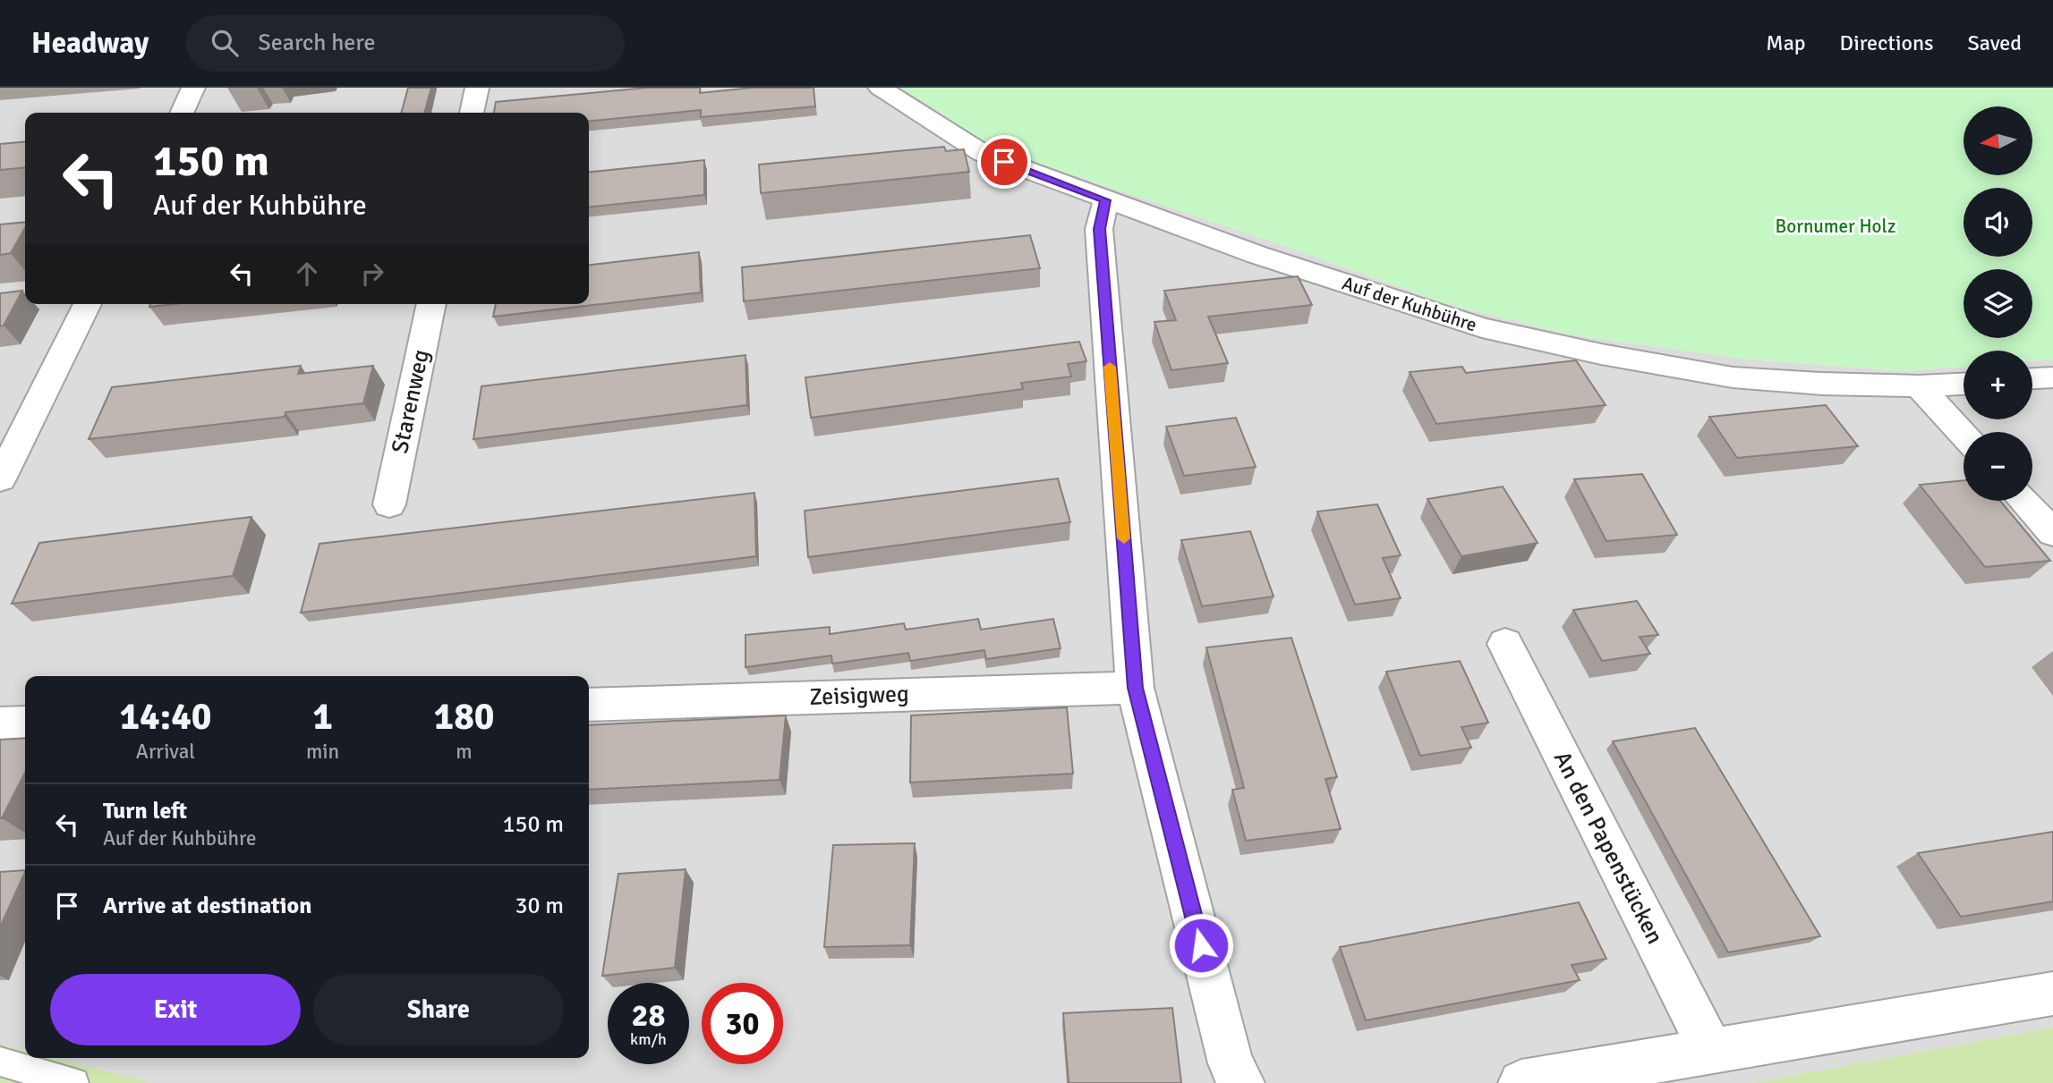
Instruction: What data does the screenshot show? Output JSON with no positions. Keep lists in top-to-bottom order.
{
  "streets": {
    "street": [
      "Auf der Kuhbühre",
      "Starenweg",
      "Zeisigweg",
      "An den Papenstücken"
    ]
  },
  "parks": ["Bornumer Holz"],
  "north": "left",
  "page": {
    "header": "Headway",
    "search": "Search here",
    "nav": ["Map", "Directions", "Saved"],
    "map_buttons": ["+", "−"],
    "turn": ["150 m", "Auf der Kuhbühre"],
    "eta": [
      "14:40",
      "Arrival",
      "1",
      "min",
      "180",
      "m"
    ],
    "list": [
      {
        "name": "Turn left",
        "note": "Auf der Kuhbühre",
        "value": "150 m"
      },
      {
        "name": "Arrive at destination",
        "value": "30 m"
      }
    ],
    "buttons": ["Exit", "Share"],
    "speed": "28 km/h",
    "limit": "30"
  }
}
